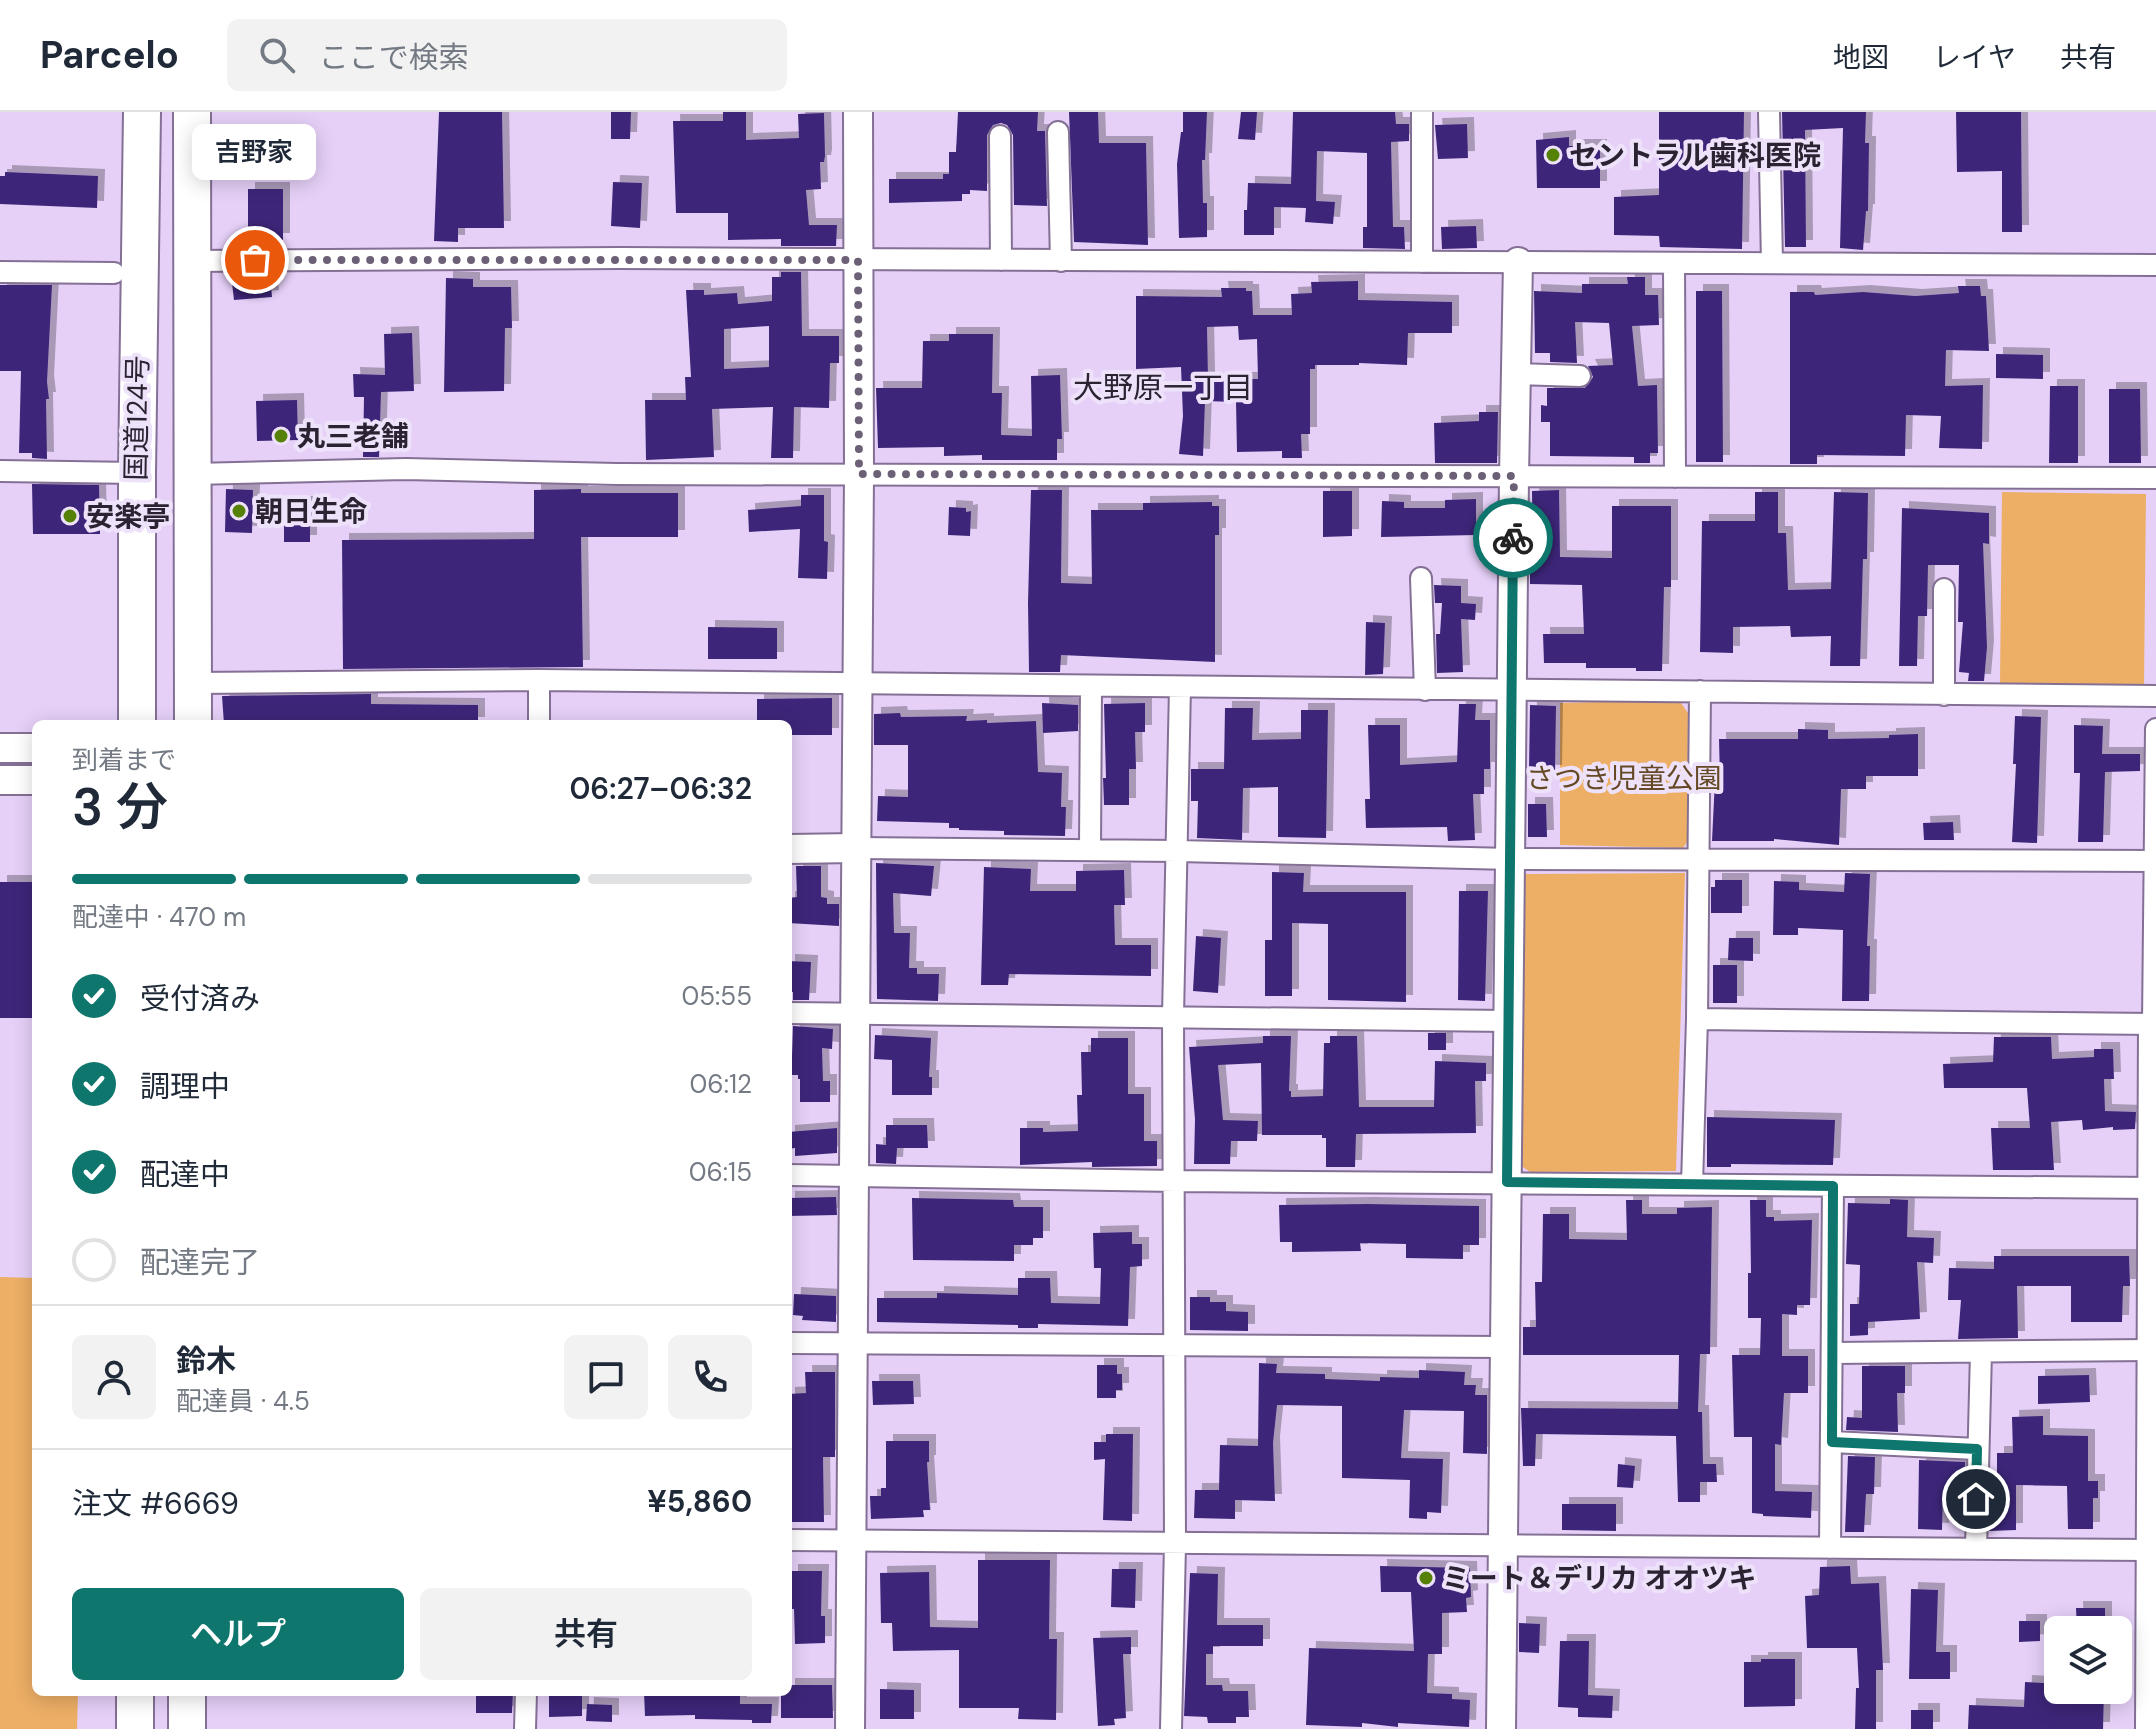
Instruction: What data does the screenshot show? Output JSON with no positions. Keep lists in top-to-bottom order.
{
  "streets": {
    "highway": ["国道124号"]
  },
  "districts": ["大野原一丁目"],
  "parks": ["さつき児童公園"],
  "places": [
    "セントラル歯科医院",
    "吉野家",
    "丸三老舗",
    "朝日生命",
    "安楽亭",
    "ミート＆デリカ オオツキ"
  ],
  "page": {
    "header": "Parcelo",
    "search": "ここで検索",
    "nav": ["地図", "レイヤ", "共有"],
    "bubble": "吉野家",
    "heading": ["3 分", "到着まで", "06:27–06:32"],
    "panel": [
      "鈴木",
      "配達員 · 4.5",
      "注文 #6669",
      "¥5,860"
    ],
    "bar": "配達中 · 470 m",
    "list": [
      ["受付済み", "05:55"],
      ["調理中", "06:12"],
      ["配達中", "06:15"],
      "配達完了"
    ],
    "buttons": ["ヘルプ", "共有"]
  }
}
